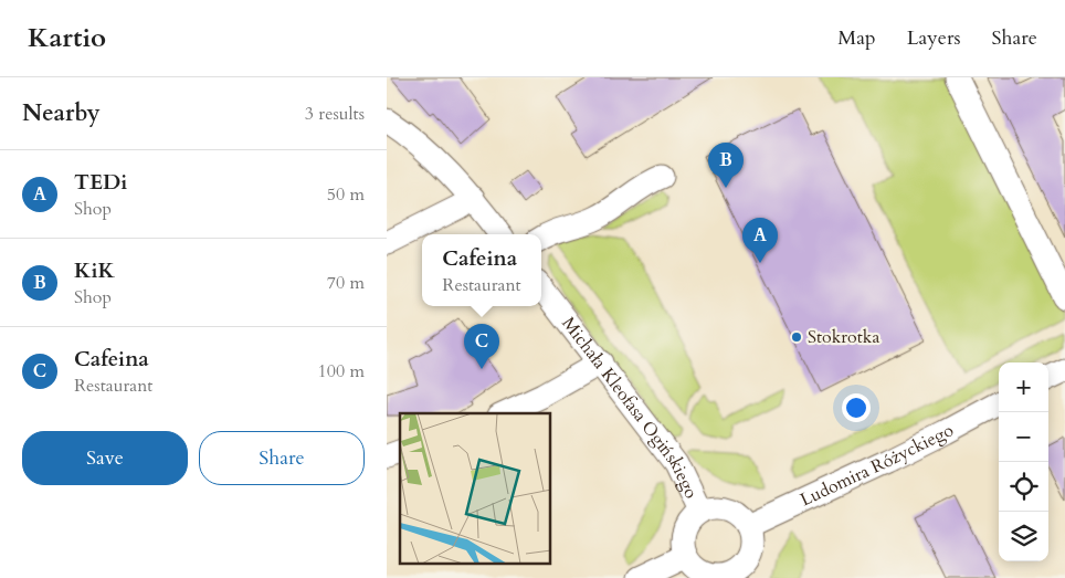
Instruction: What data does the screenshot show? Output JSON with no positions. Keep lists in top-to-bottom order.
{
  "streets": {
    "street": ["Michała Kleofasa Ogińskiego", "Ludomira Różyckiego"]
  },
  "crossings": [
    ["Michała Kleofasa Ogińskiego", "Ludomira Różyckiego"]
  ],
  "places": ["Stokrotka"],
  "page": {
    "header": "Kartio",
    "nav": ["Map", "Layers", "Share"],
    "heading": ["Nearby", "3 results"],
    "pins": ["B", "A", "C"],
    "list": [
      {
        "mark": "A",
        "name": "TEDi",
        "note": "Shop",
        "value": "50 m"
      },
      {
        "mark": "B",
        "name": "KiK",
        "note": "Shop",
        "value": "70 m"
      },
      {
        "mark": "C",
        "name": "Cafeina",
        "note": "Restaurant",
        "value": "100 m"
      }
    ],
    "popup": ["Cafeina", "Restaurant"],
    "map_buttons": ["+", "−"],
    "buttons": ["Save", "Share"]
  }
}
